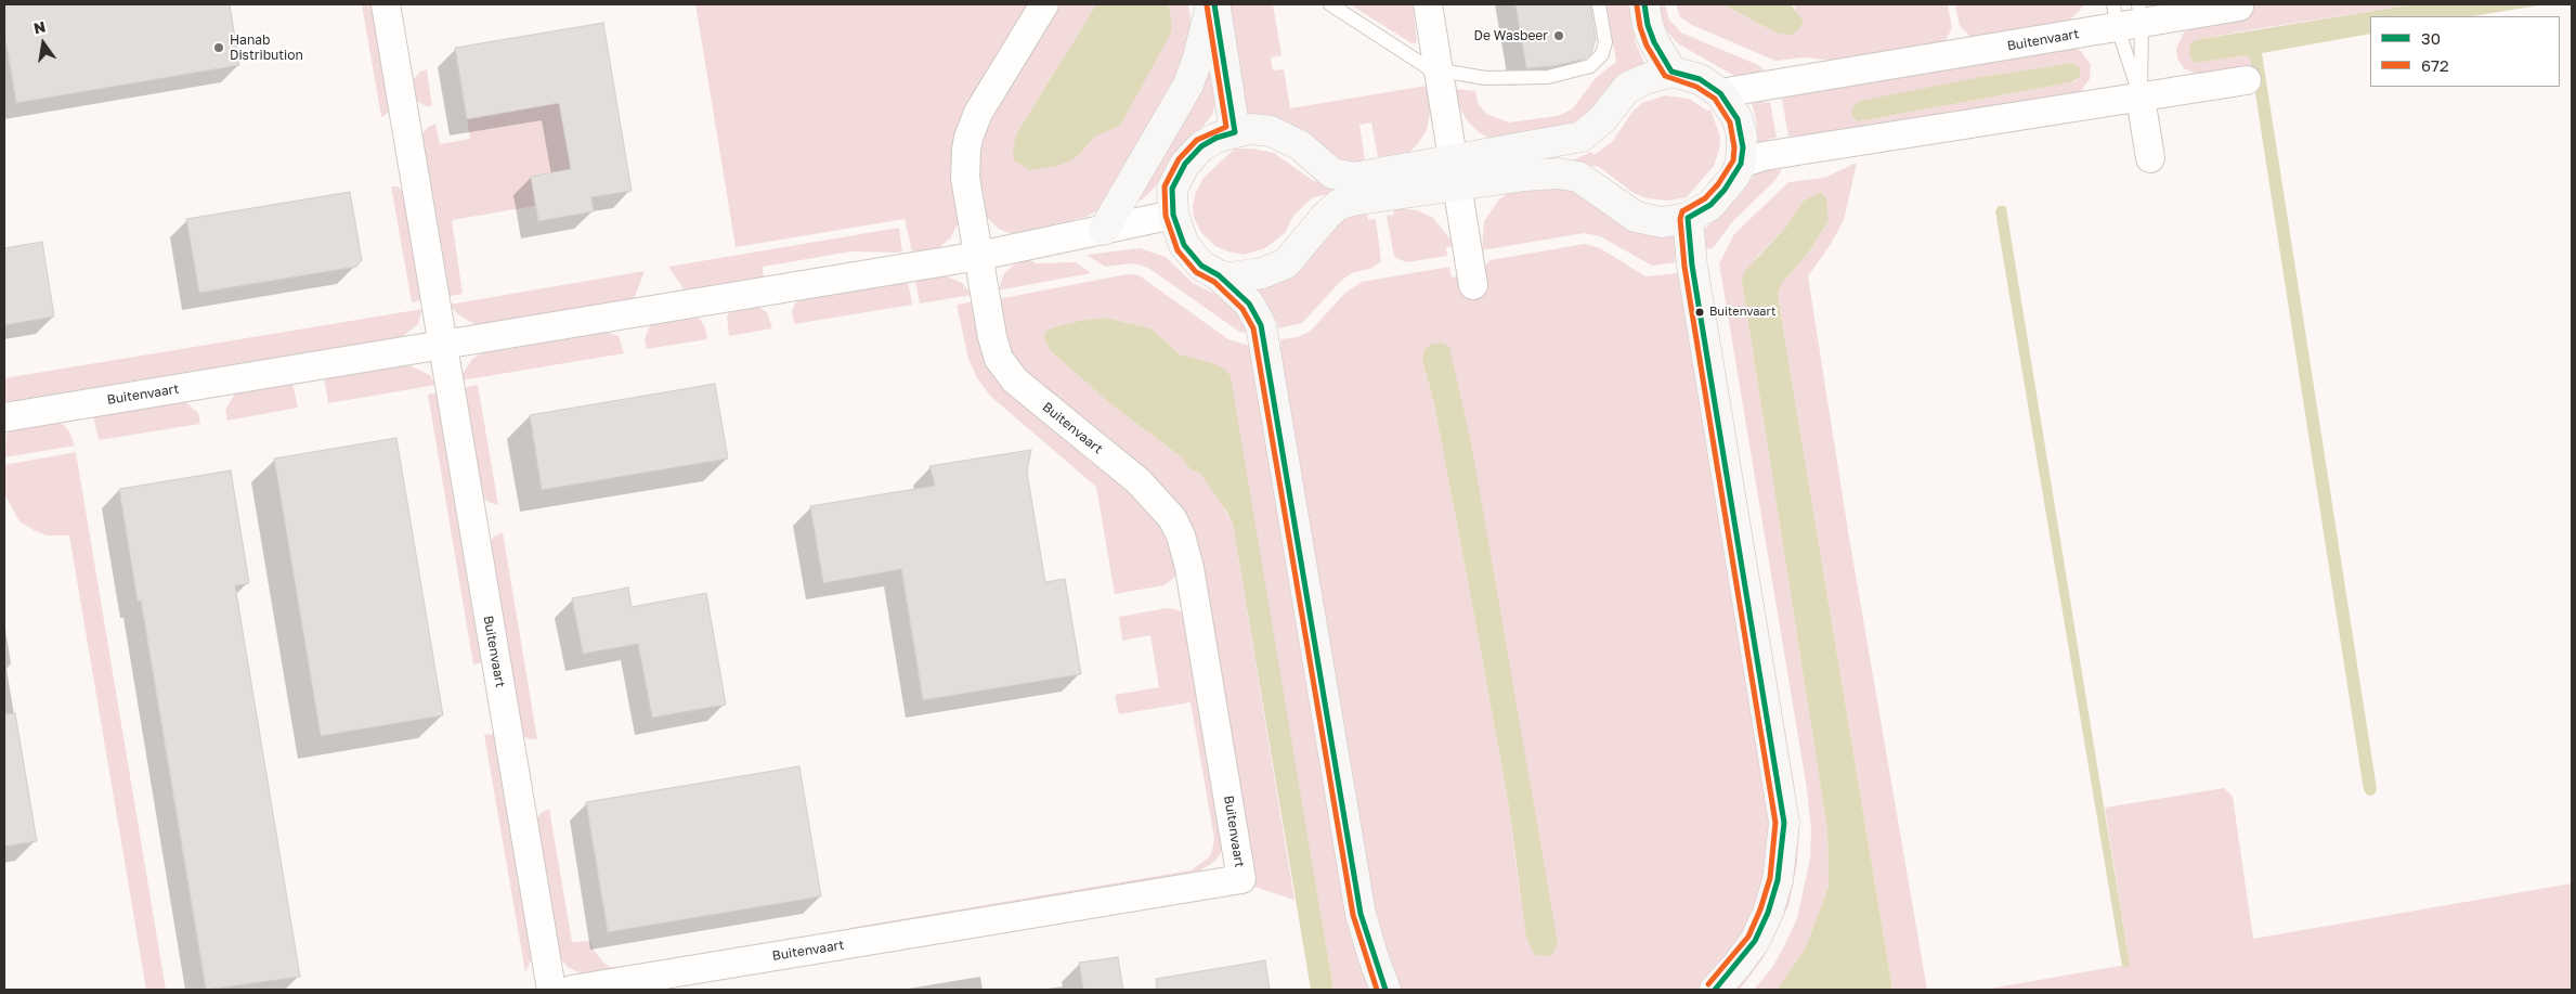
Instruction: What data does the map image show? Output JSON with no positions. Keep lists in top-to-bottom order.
{
  "streets": {
    "street": ["Buitenvaart"]
  },
  "places": ["De Wasbeer", "Hanab Distribution", "Buitenvaart"],
  "lines": ["transit line 30", "transit line 672"],
  "legend": ["30", "672"],
  "north": "top"
}
